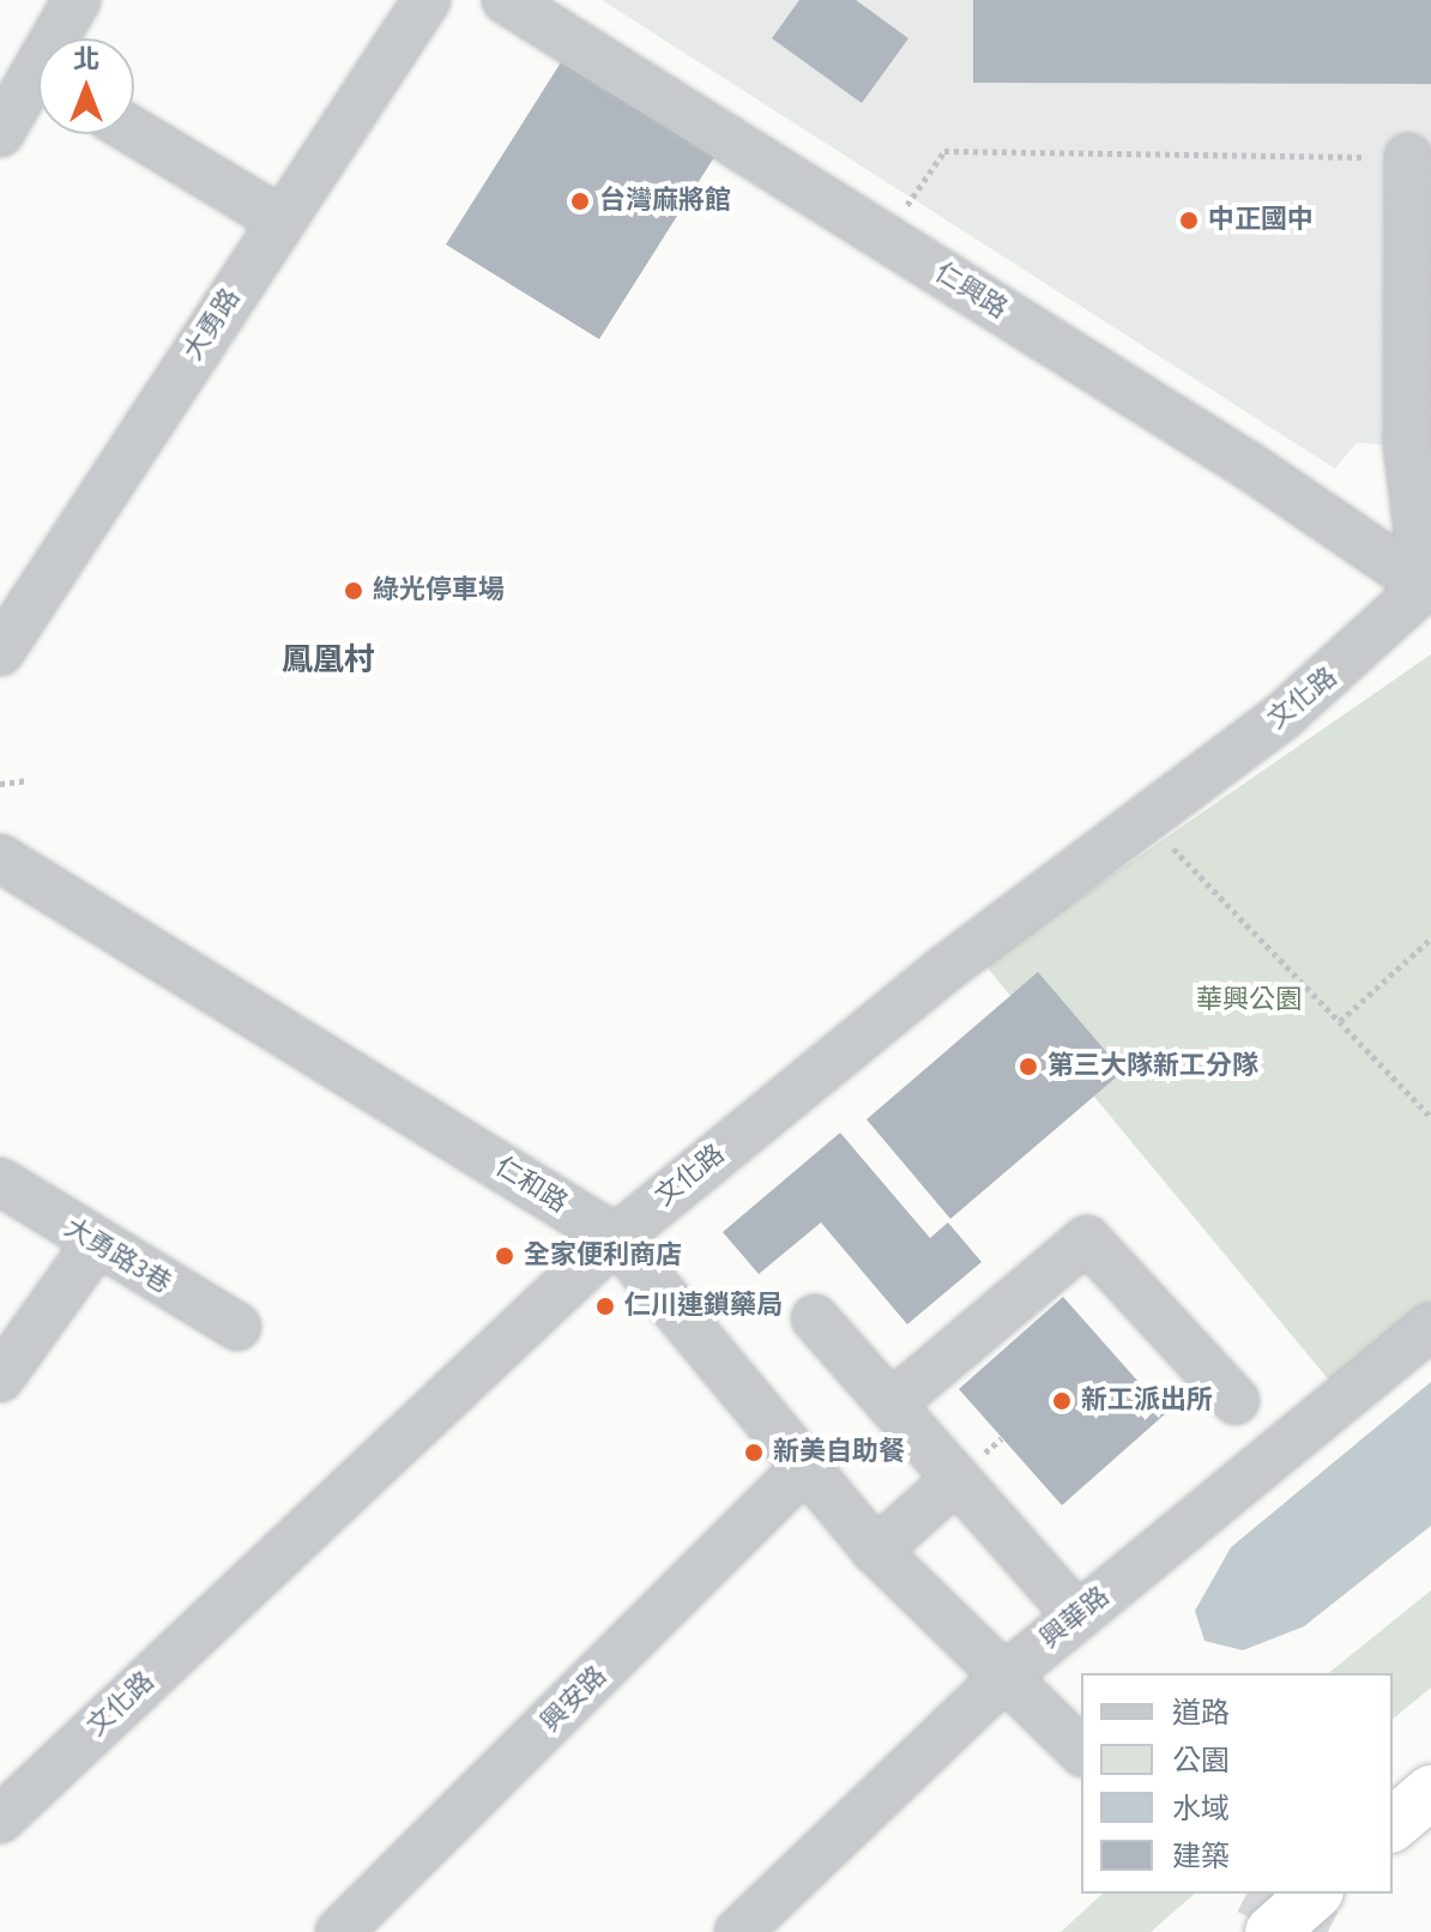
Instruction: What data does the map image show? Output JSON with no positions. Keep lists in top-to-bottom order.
{
  "streets": {
    "street": [
      "仁興路",
      "大勇路",
      "文化路",
      "仁和路",
      "大勇路3巷",
      "興華路",
      "興安路"
    ]
  },
  "crossings": [
    ["仁興路", "文化路"],
    ["文化路", "仁和路"],
    ["仁和路", "興華路"],
    ["仁和路", "興安路"]
  ],
  "districts": ["鳳凰村"],
  "parks": ["華興公園"],
  "places": [
    "台灣麻將館",
    "中正國中",
    "綠光停車場",
    "第三大隊新工分隊",
    "全家便利商店",
    "仁川連鎖藥局",
    "新工派出所",
    "新美自助餐"
  ],
  "legend": [
    "道路",
    "公園",
    "水域",
    "建築"
  ],
  "north": "top"
}
